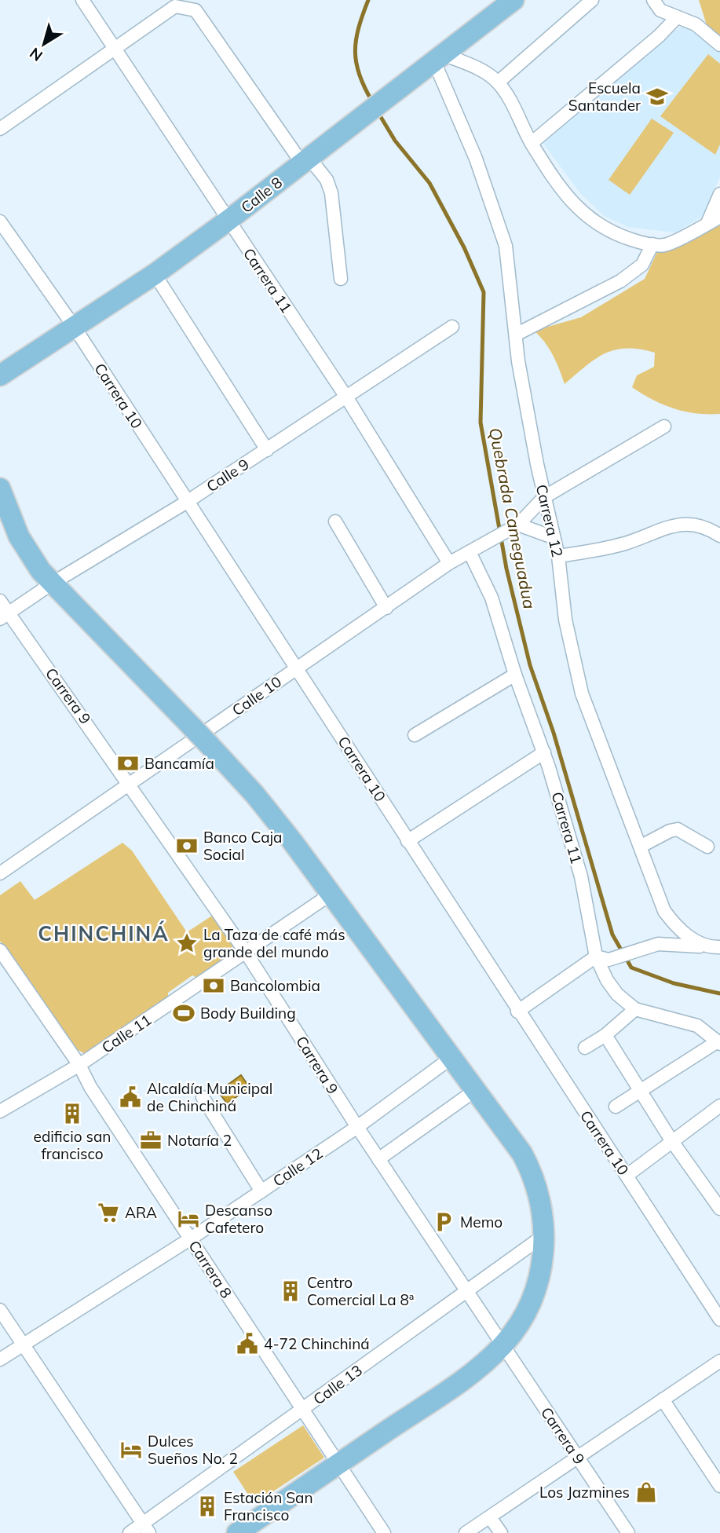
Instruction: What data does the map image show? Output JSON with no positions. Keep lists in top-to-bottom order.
{
  "streets": {
    "main road": ["Calle 8"],
    "street": [
      "Carrera 11",
      "Carrera 10",
      "Calle 9",
      "Carrera 12",
      "Carrera 9",
      "Calle 10",
      "Calle 11",
      "Calle 12",
      "Carrera 8",
      "Calle 13"
    ]
  },
  "crossings": [
    ["Calle 8", "Carrera 11"],
    ["Calle 8", "Carrera 10"],
    ["Calle 8", "Carrera 12"],
    ["Carrera 11", "Calle 9"],
    ["Carrera 11", "Calle 10"],
    ["Carrera 10", "Calle 9"],
    ["Carrera 10", "Calle 10"],
    ["Calle 9", "Carrera 9"],
    ["Carrera 12", "Calle 10"],
    ["Carrera 9", "Calle 10"],
    ["Carrera 9", "Calle 11"],
    ["Carrera 9", "Calle 12"],
    ["Carrera 9", "Calle 13"],
    ["Calle 11", "Carrera 8"],
    ["Calle 12", "Carrera 8"],
    ["Carrera 8", "Calle 13"]
  ],
  "districts": ["CHINCHINÁ"],
  "water": ["Quebrada Cameguadua"],
  "places": {
    "school or university": ["Escuela Santander"],
    "bank": ["Bancamía", "Banco Caja Social", "Bancolombia"],
    "place": ["La Taza de café más grande del mundo"],
    "sports": ["Body Building"],
    "public building": ["Alcaldía Municipal de Chinchiná", "4-72 Chinchiná"],
    "building": ["edificio san francisco", "Centro Comercial La 8ª", "Estación San Francisco"],
    "office": ["Notaría 2"],
    "supermarket": ["ARA"],
    "hotel": ["Descanso Cafetero", "Dulces Sueños No. 2"],
    "parking": ["Memo"],
    "shop": ["Los Jazmines"]
  },
  "north": "bottom left"
}
